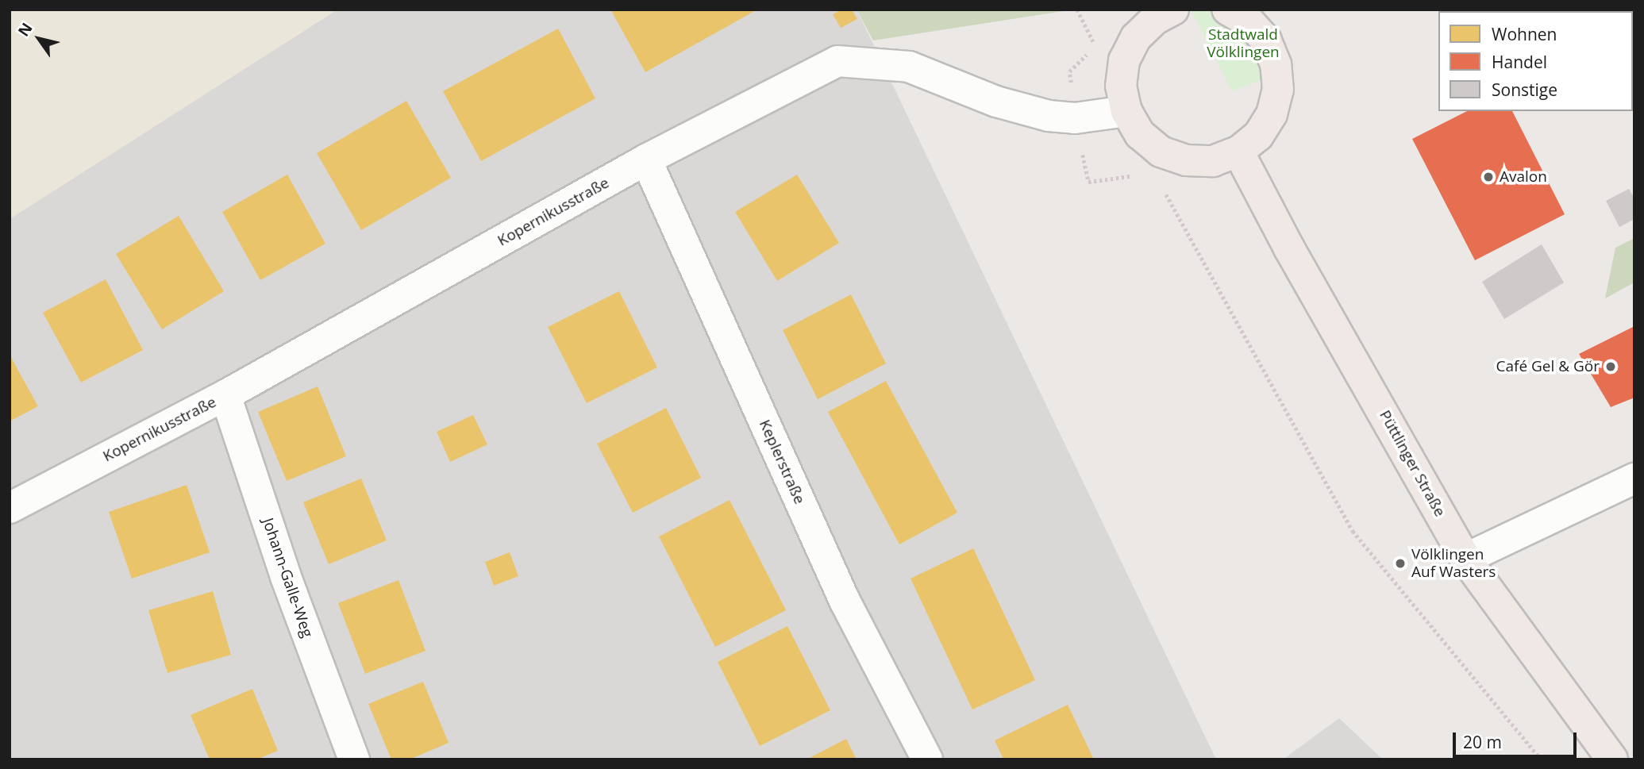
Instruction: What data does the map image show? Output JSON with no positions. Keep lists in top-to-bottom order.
{
  "streets": {
    "main road": ["Püttlinger Straße"],
    "street": ["Kopernikusstraße", "Keplerstraße", "Johann-Galle-Weg"]
  },
  "crossings": [
    ["Kopernikusstraße", "Keplerstraße"],
    ["Kopernikusstraße", "Johann-Galle-Weg"]
  ],
  "parks": ["Stadtwald Völklingen"],
  "places": ["Avalon", "Café Gel & Gör", "Völklingen Auf Wasters"],
  "legend": ["Wohnen", "Handel", "Sonstige"],
  "scale_bar": "20 m",
  "north": "top left"
}
